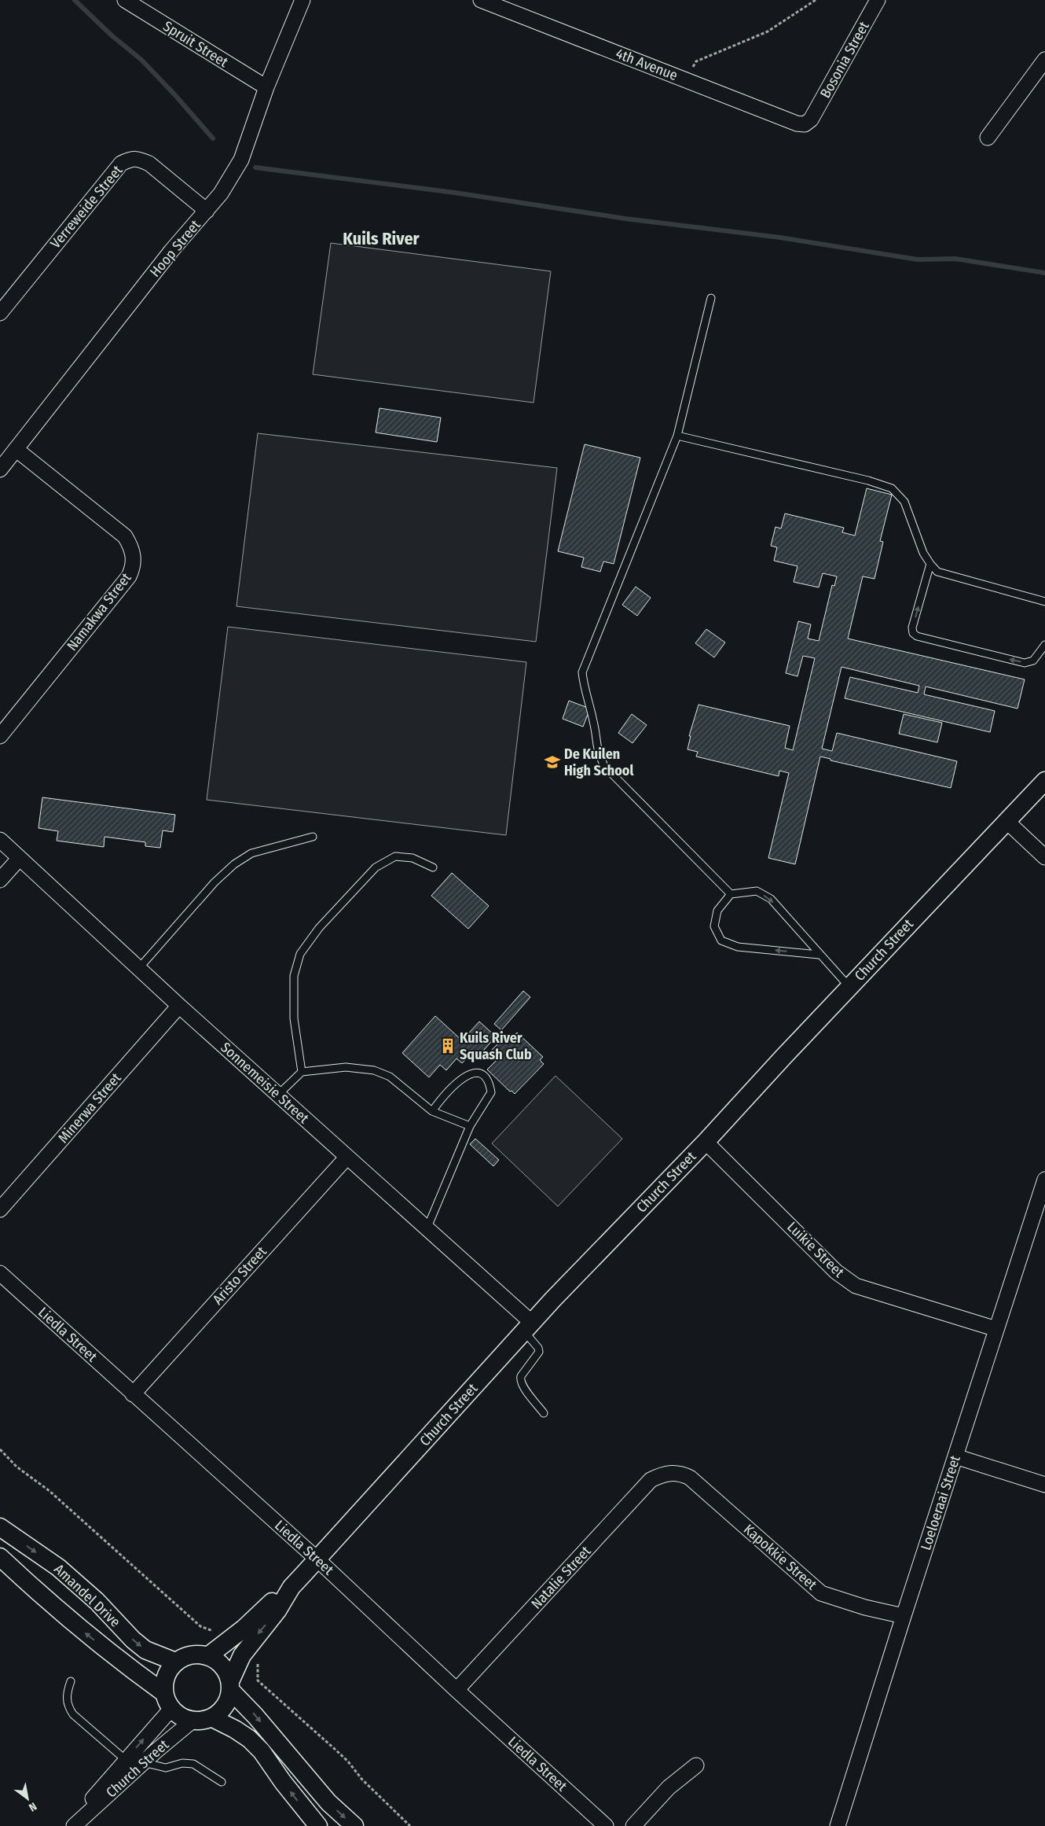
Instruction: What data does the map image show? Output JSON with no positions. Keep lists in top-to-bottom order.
{
  "streets": {
    "street": [
      "Spruit Street",
      "Bosonia Street",
      "4th Avenue",
      "Verreweide Street",
      "Hoop Street",
      "Namakwa Street",
      "Church Street",
      "Sonnemeisie Street",
      "Minerwa Street",
      "Luikie Street",
      "Aristo Street",
      "Liedla Street",
      "Loeloeraai Street",
      "Kapokkie Street",
      "Natalie Street",
      "Amandel Drive"
    ]
  },
  "crossings": [
    ["Spruit Street", "Hoop Street"],
    ["Bosonia Street", "4th Avenue"],
    ["Verreweide Street", "Hoop Street"],
    ["Hoop Street", "Namakwa Street"],
    ["Church Street", "Sonnemeisie Street"],
    ["Church Street", "Luikie Street"],
    ["Church Street", "Liedla Street"],
    ["Church Street", "Amandel Drive"],
    ["Sonnemeisie Street", "Minerwa Street"],
    ["Sonnemeisie Street", "Aristo Street"],
    ["Luikie Street", "Loeloeraai Street"],
    ["Aristo Street", "Liedla Street"],
    ["Liedla Street", "Natalie Street"],
    ["Loeloeraai Street", "Kapokkie Street"],
    ["Kapokkie Street", "Natalie Street"]
  ],
  "districts": ["Kuils River"],
  "places": {
    "school or university": ["De Kuilen High School"],
    "building": ["Kuils River Squash Club"]
  },
  "north": "bottom right"
}
